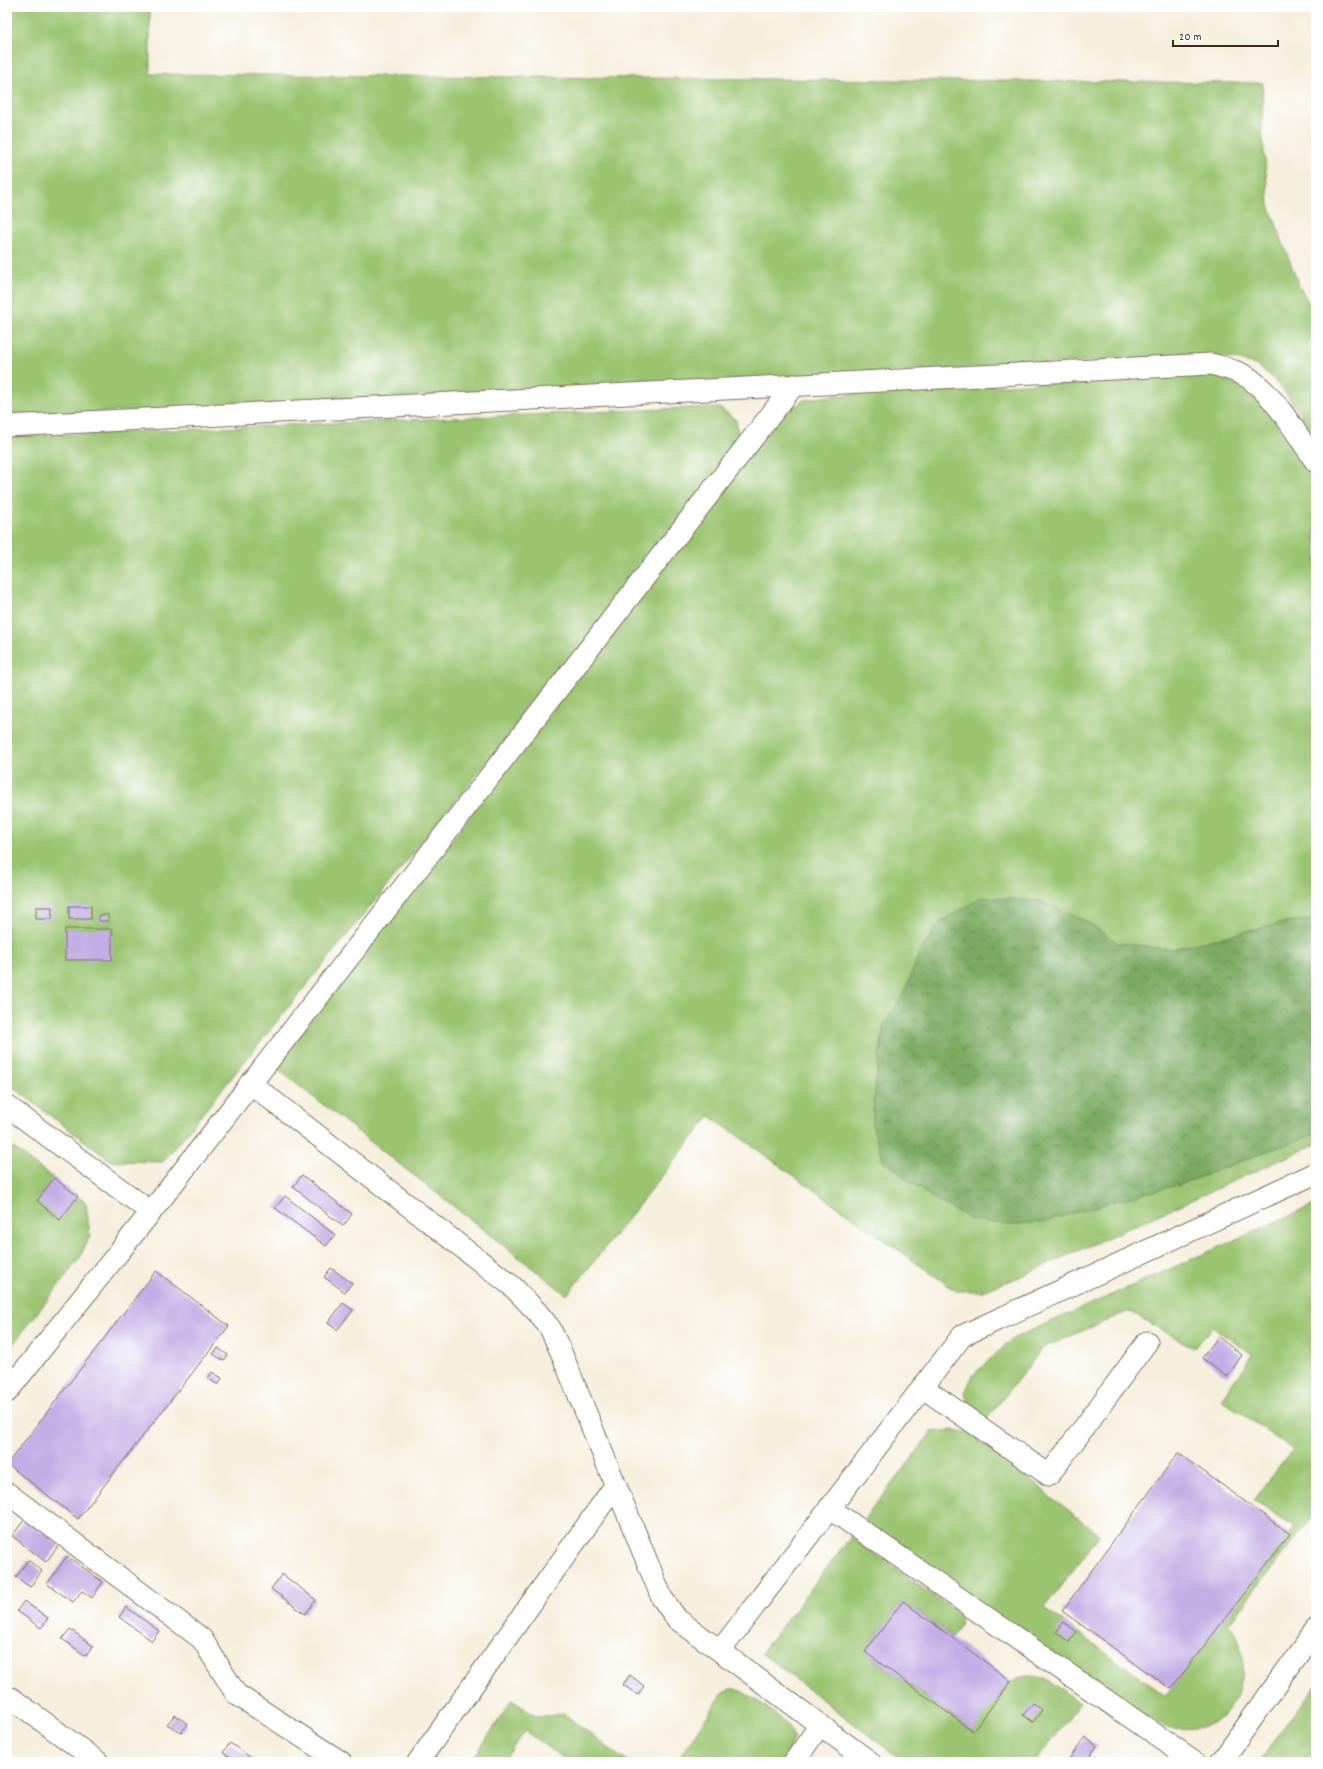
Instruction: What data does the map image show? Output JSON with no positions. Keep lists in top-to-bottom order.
{
  "scale_bar": "20 m"
}
